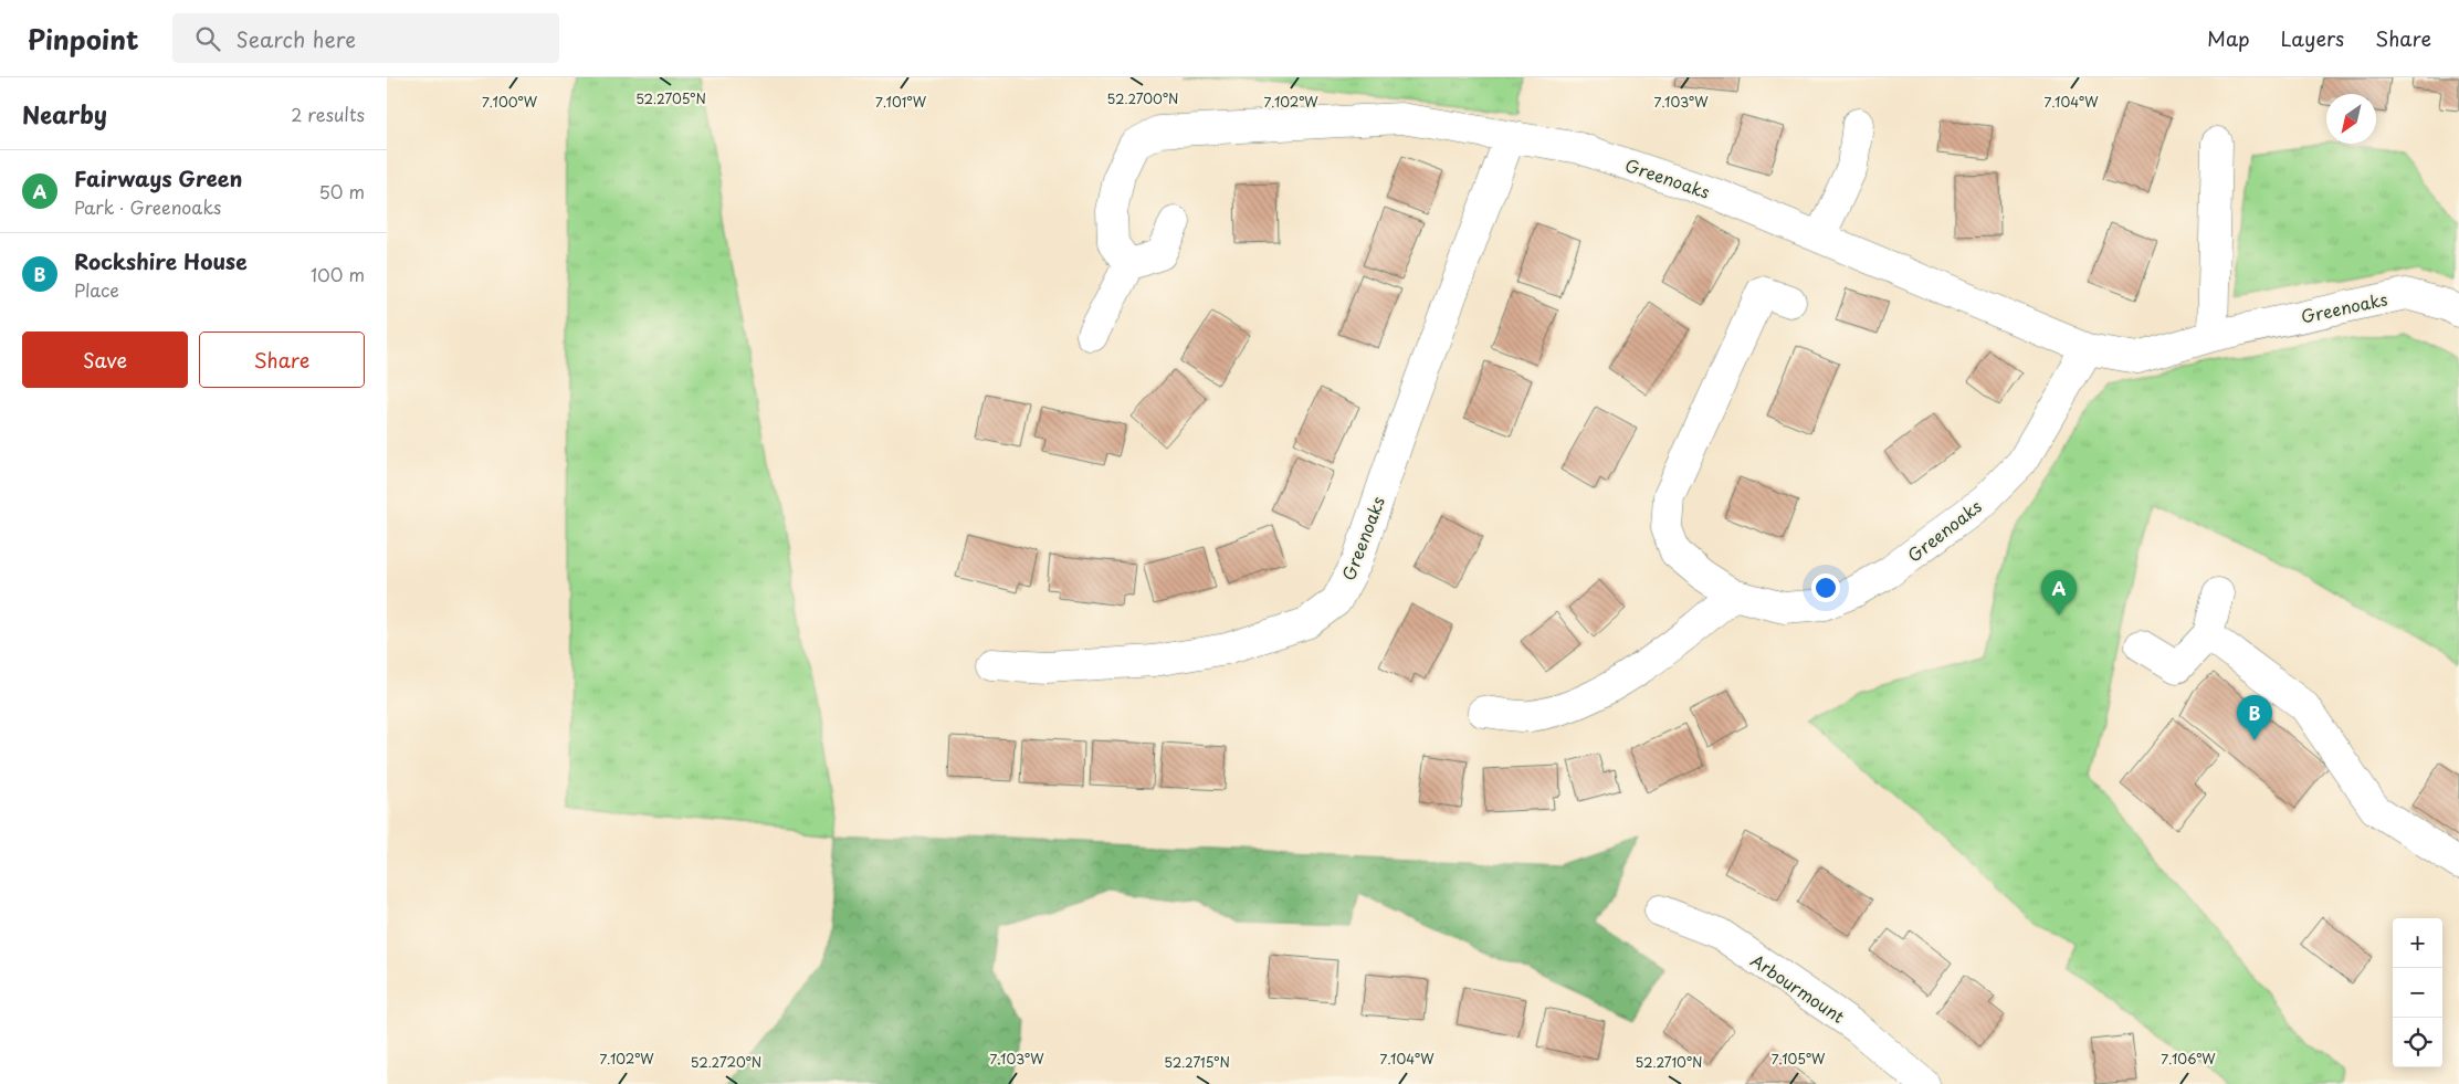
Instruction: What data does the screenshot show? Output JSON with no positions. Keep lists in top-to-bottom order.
{
  "streets": {
    "street": ["Greenoaks", "Arbourmount"]
  },
  "north": "bottom left",
  "page": {
    "header": "Pinpoint",
    "search": "Search here",
    "nav": ["Map", "Layers", "Share"],
    "heading": ["Nearby", "2 results"],
    "list": [
      {
        "mark": "A",
        "name": "Fairways Green",
        "note": "Park · Greenoaks",
        "value": "50 m"
      },
      {
        "mark": "B",
        "name": "Rockshire House",
        "note": "Place",
        "value": "100 m"
      }
    ],
    "buttons": ["Save", "Share"],
    "pins": ["A", "B"],
    "map_buttons": ["+", "−"]
  },
  "coordinates": [
    "52.2705°N",
    "52.2700°N",
    "7.100°W",
    "7.101°W",
    "7.102°W",
    "7.103°W",
    "7.104°W",
    "7.105°W",
    "7.106°W",
    "52.2720°N",
    "52.2715°N",
    "52.2710°N"
  ]
}
